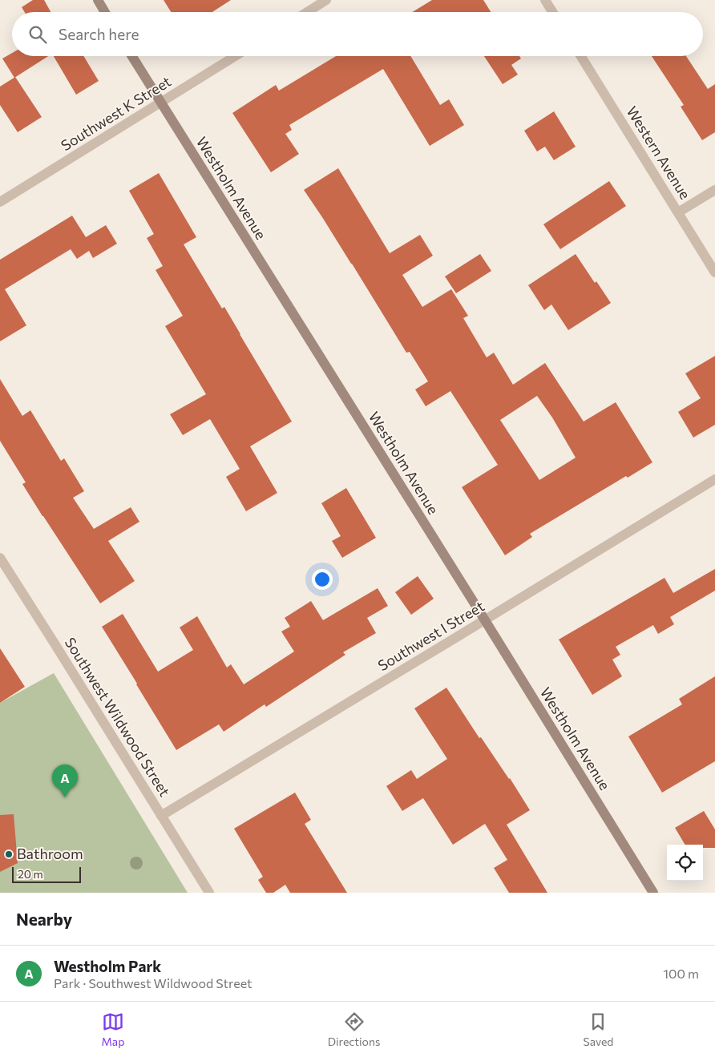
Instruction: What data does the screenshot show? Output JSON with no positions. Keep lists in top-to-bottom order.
{
  "streets": {
    "street": [
      "Southwest K Street",
      "Western Avenue",
      "Westholm Avenue",
      "Southwest I Street",
      "Southwest Wildwood Street"
    ]
  },
  "crossings": [
    ["Southwest K Street", "Westholm Avenue"],
    ["Westholm Avenue", "Southwest I Street"],
    ["Southwest I Street", "Southwest Wildwood Street"]
  ],
  "places": ["Bathroom"],
  "scale_bar": "20 m",
  "page": {
    "search": "Search here",
    "pins": "A",
    "scale": "20 m",
    "heading": "Nearby",
    "list": [
      {
        "mark": "A",
        "name": "Westholm Park",
        "note": "Park · Southwest Wildwood Street",
        "value": "100 m"
      }
    ],
    "nav": ["Map", "Directions", "Saved"]
  }
}
